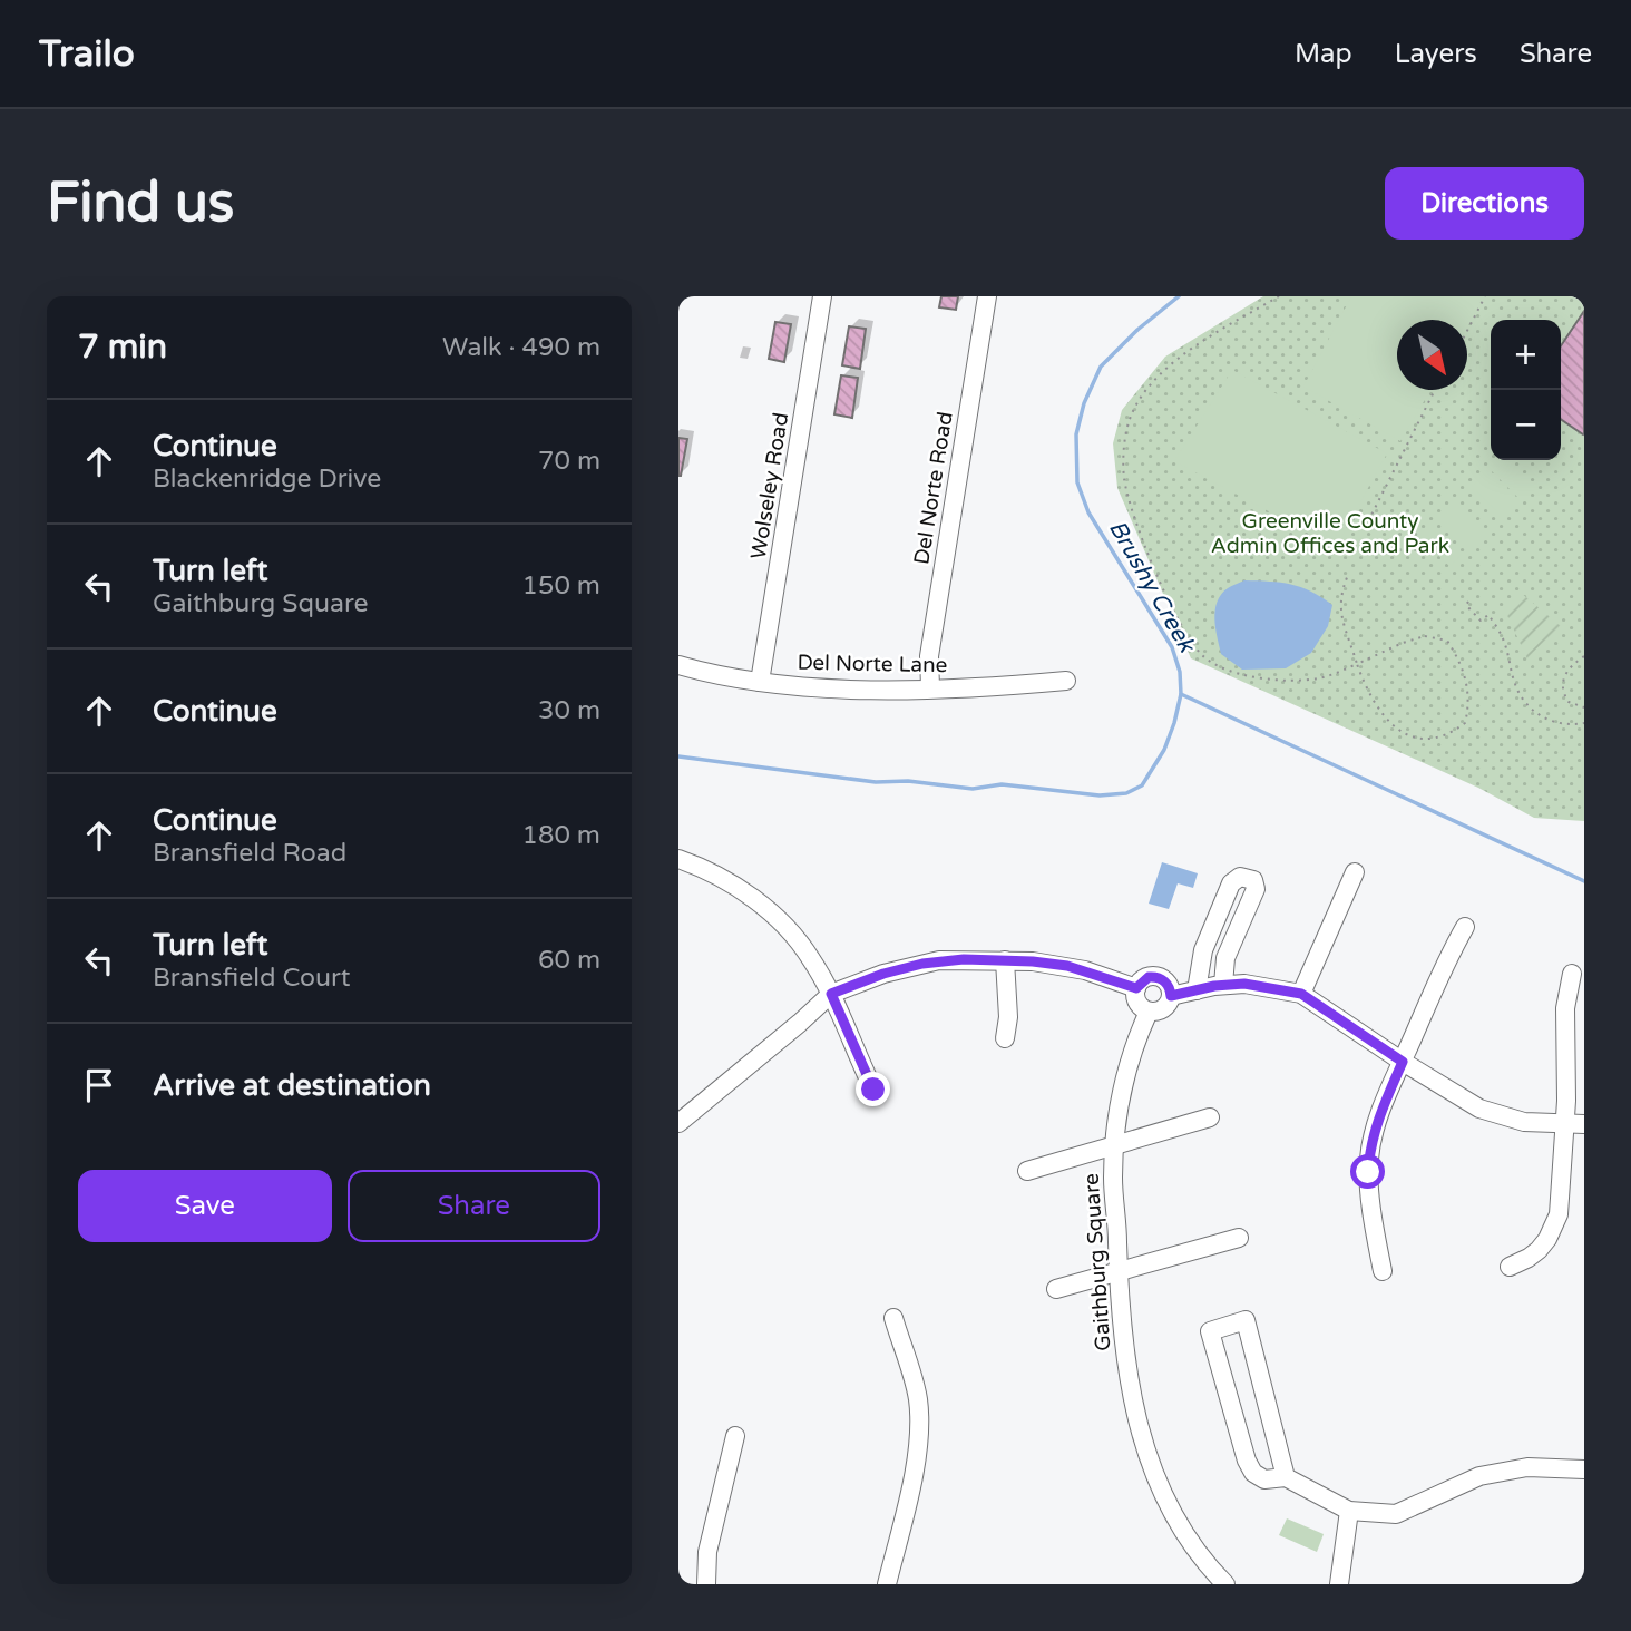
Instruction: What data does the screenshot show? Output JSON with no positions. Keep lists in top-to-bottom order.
{
  "streets": {
    "street": [
      "Wolseley Road",
      "Del Norte Road",
      "Del Norte Lane",
      "Gaithburg Square"
    ]
  },
  "crossings": [
    ["Wolseley Road", "Del Norte Lane"],
    ["Del Norte Road", "Del Norte Lane"]
  ],
  "water": ["Brushy Creek"],
  "parks": ["Greenville County Admin Offices and Park"],
  "north": "bottom right",
  "page": {
    "header": "Trailo",
    "nav": ["Map", "Layers", "Share"],
    "buttons": [
      "Directions",
      ["Save", "Share"]
    ],
    "title": "Find us",
    "heading": ["7 min", "Walk · 490 m"],
    "map_buttons": ["+", "−"],
    "list": [
      ["Continue", "Blackenridge Drive", "70 m"],
      ["Turn left", "Gaithburg Square", "150 m"],
      ["Continue", "30 m"],
      ["Continue", "Bransfield Road", "180 m"],
      ["Turn left", "Bransfield Court", "60 m"],
      "Arrive at destination"
    ]
  }
}
